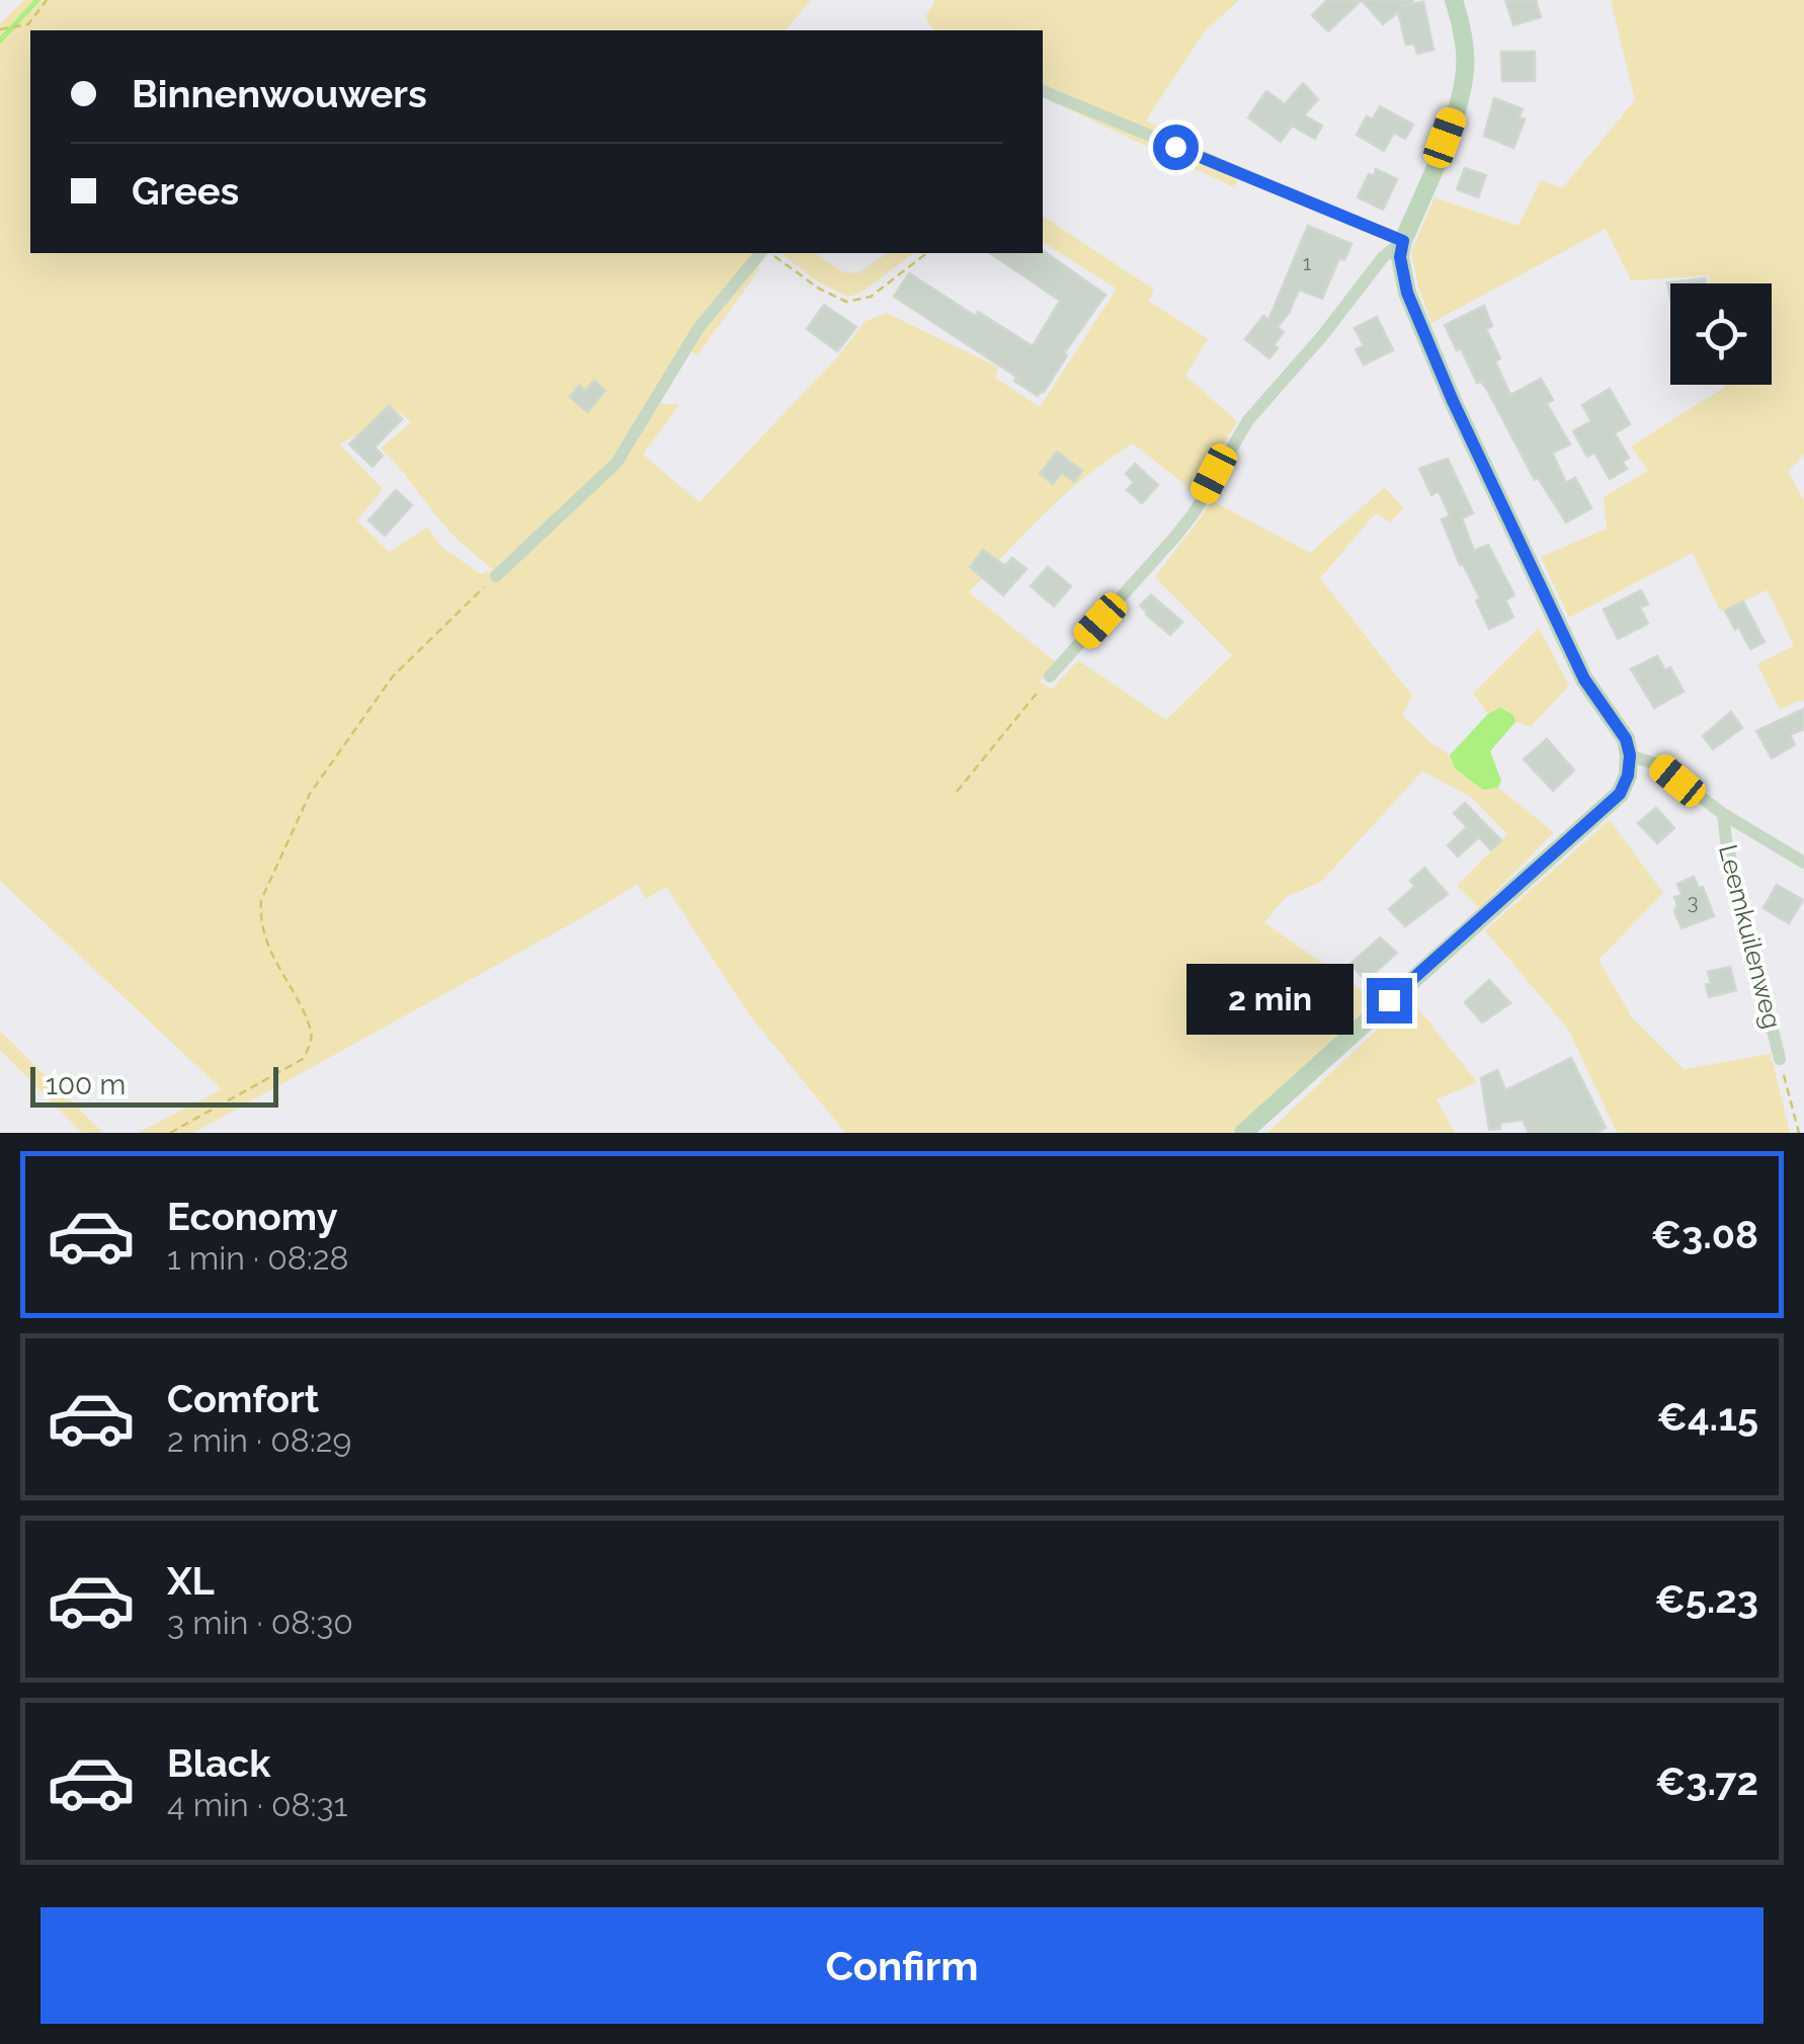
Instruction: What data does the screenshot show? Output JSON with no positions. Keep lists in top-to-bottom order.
{
  "streets": {
    "street": ["Leemkuilenweg"]
  },
  "house_numbers": ["1", "3"],
  "scale_bar": "100 m",
  "page": {
    "banner": ["Binnenwouwers", "Grees"],
    "bubble": "2 min",
    "scale": "100 m",
    "list": [
      {
        "name": "Economy",
        "note": "1 min · 08:28",
        "value": "€3.08"
      },
      {
        "name": "Comfort",
        "note": "2 min · 08:29",
        "value": "€4.15"
      },
      {
        "name": "XL",
        "note": "3 min · 08:30",
        "value": "€5.23"
      },
      {
        "name": "Black",
        "note": "4 min · 08:31",
        "value": "€3.72"
      }
    ],
    "buttons": "Confirm"
  }
}
